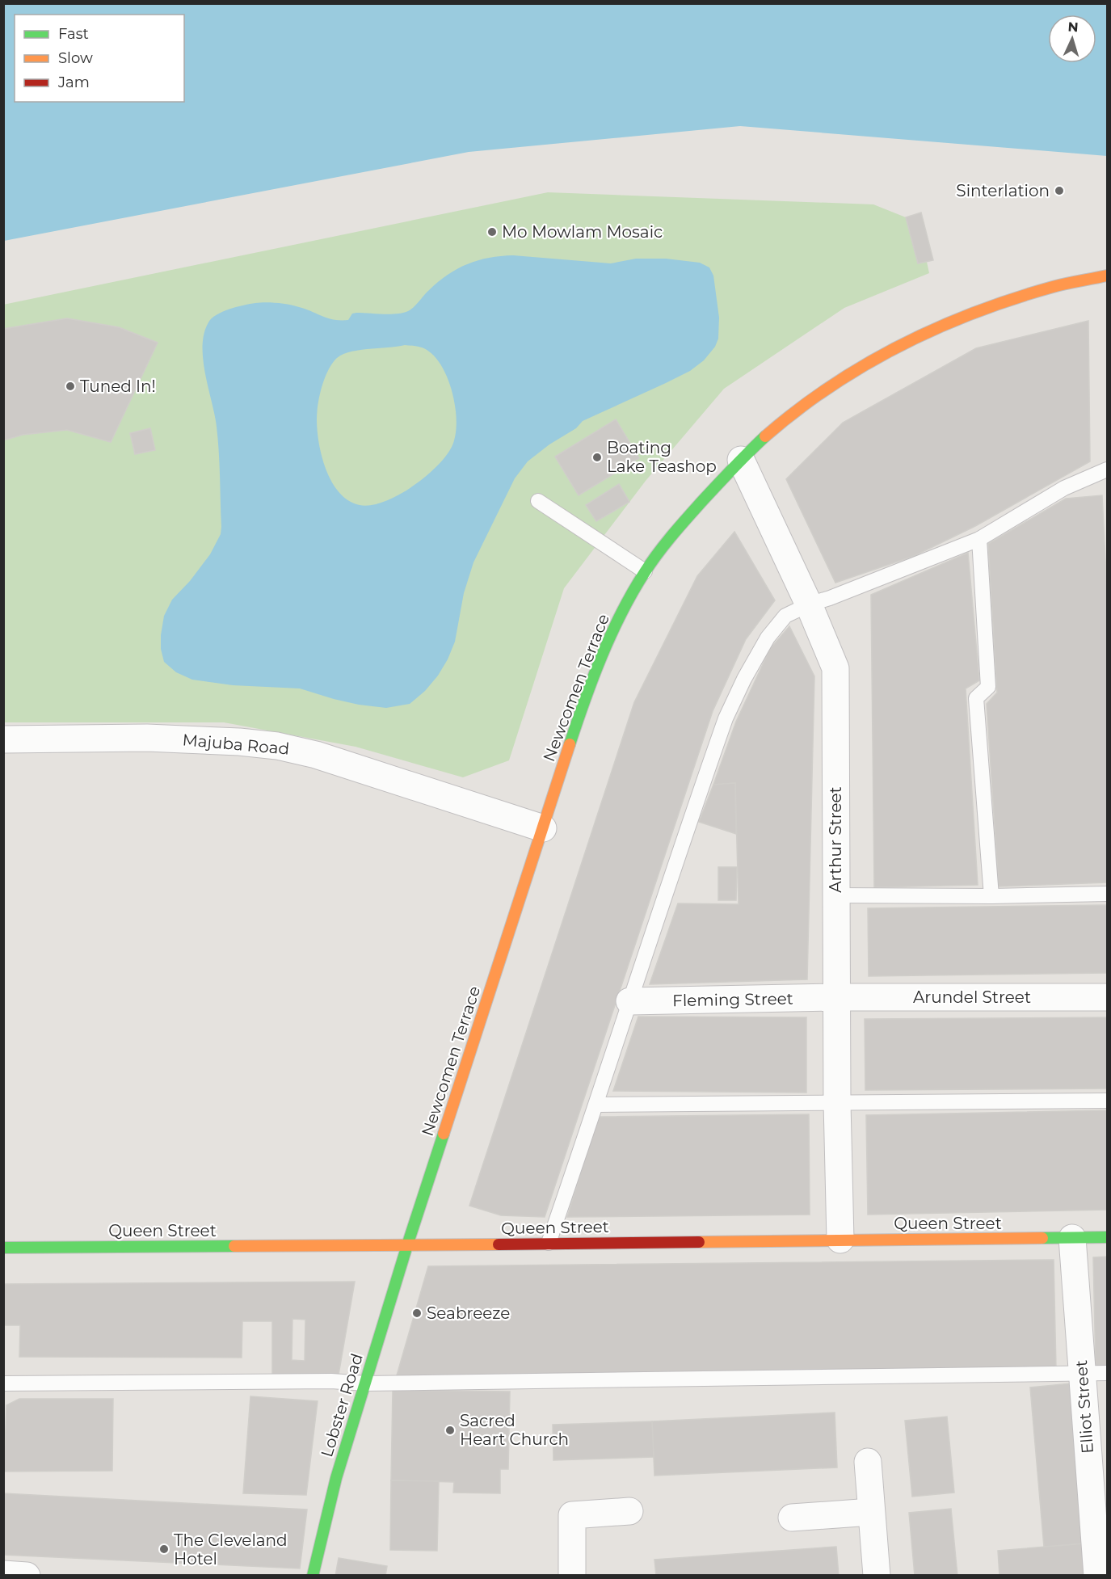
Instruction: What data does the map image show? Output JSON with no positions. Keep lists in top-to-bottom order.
{
  "streets": {
    "street": [
      "Newcomen Terrace",
      "Majuba Road",
      "Arthur Street",
      "Arundel Street",
      "Fleming Street",
      "Queen Street",
      "Lobster Road",
      "Elliot Street"
    ]
  },
  "crossings": [
    ["Newcomen Terrace", "Majuba Road"],
    ["Newcomen Terrace", "Arthur Street"],
    ["Newcomen Terrace", "Queen Street"],
    ["Newcomen Terrace", "Lobster Road"],
    ["Arthur Street", "Arundel Street"],
    ["Arthur Street", "Fleming Street"],
    ["Arthur Street", "Queen Street"],
    ["Arundel Street", "Fleming Street"],
    ["Queen Street", "Lobster Road"],
    ["Queen Street", "Elliot Street"]
  ],
  "places": [
    "Sinterlation",
    "Mo Mowlam Mosaic",
    "Tuned In!",
    "Boating Lake Teashop",
    "Seabreeze",
    "Sacred Heart Church",
    "The Cleveland Hotel"
  ],
  "legend": ["Fast", "Slow", "Jam"],
  "north": "top"
}
